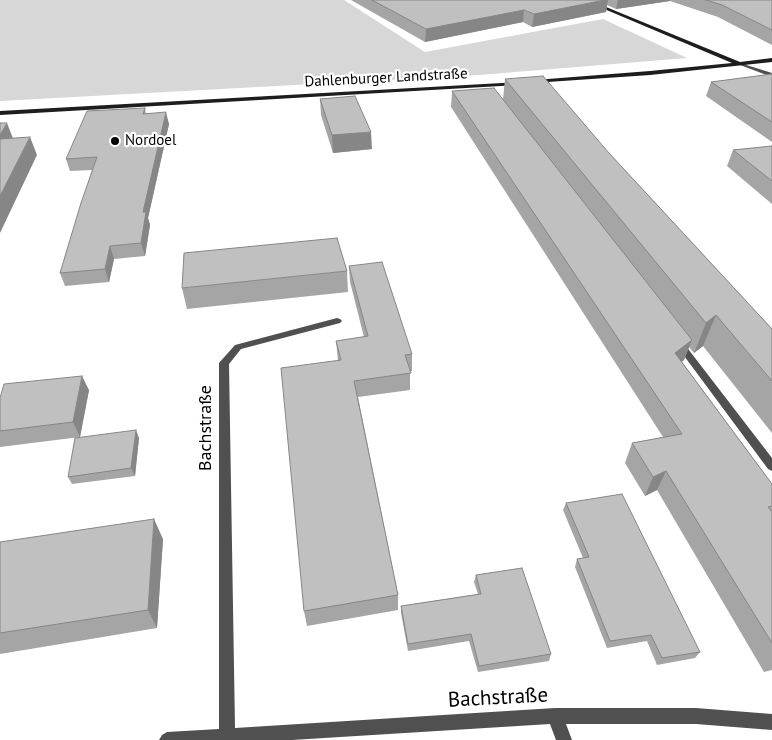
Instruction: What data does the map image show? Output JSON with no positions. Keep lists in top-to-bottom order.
{
  "streets": {
    "main road": ["Dahlenburger Landstraße"],
    "street": ["Bachstraße"]
  },
  "places": ["Nordoel"]
}
